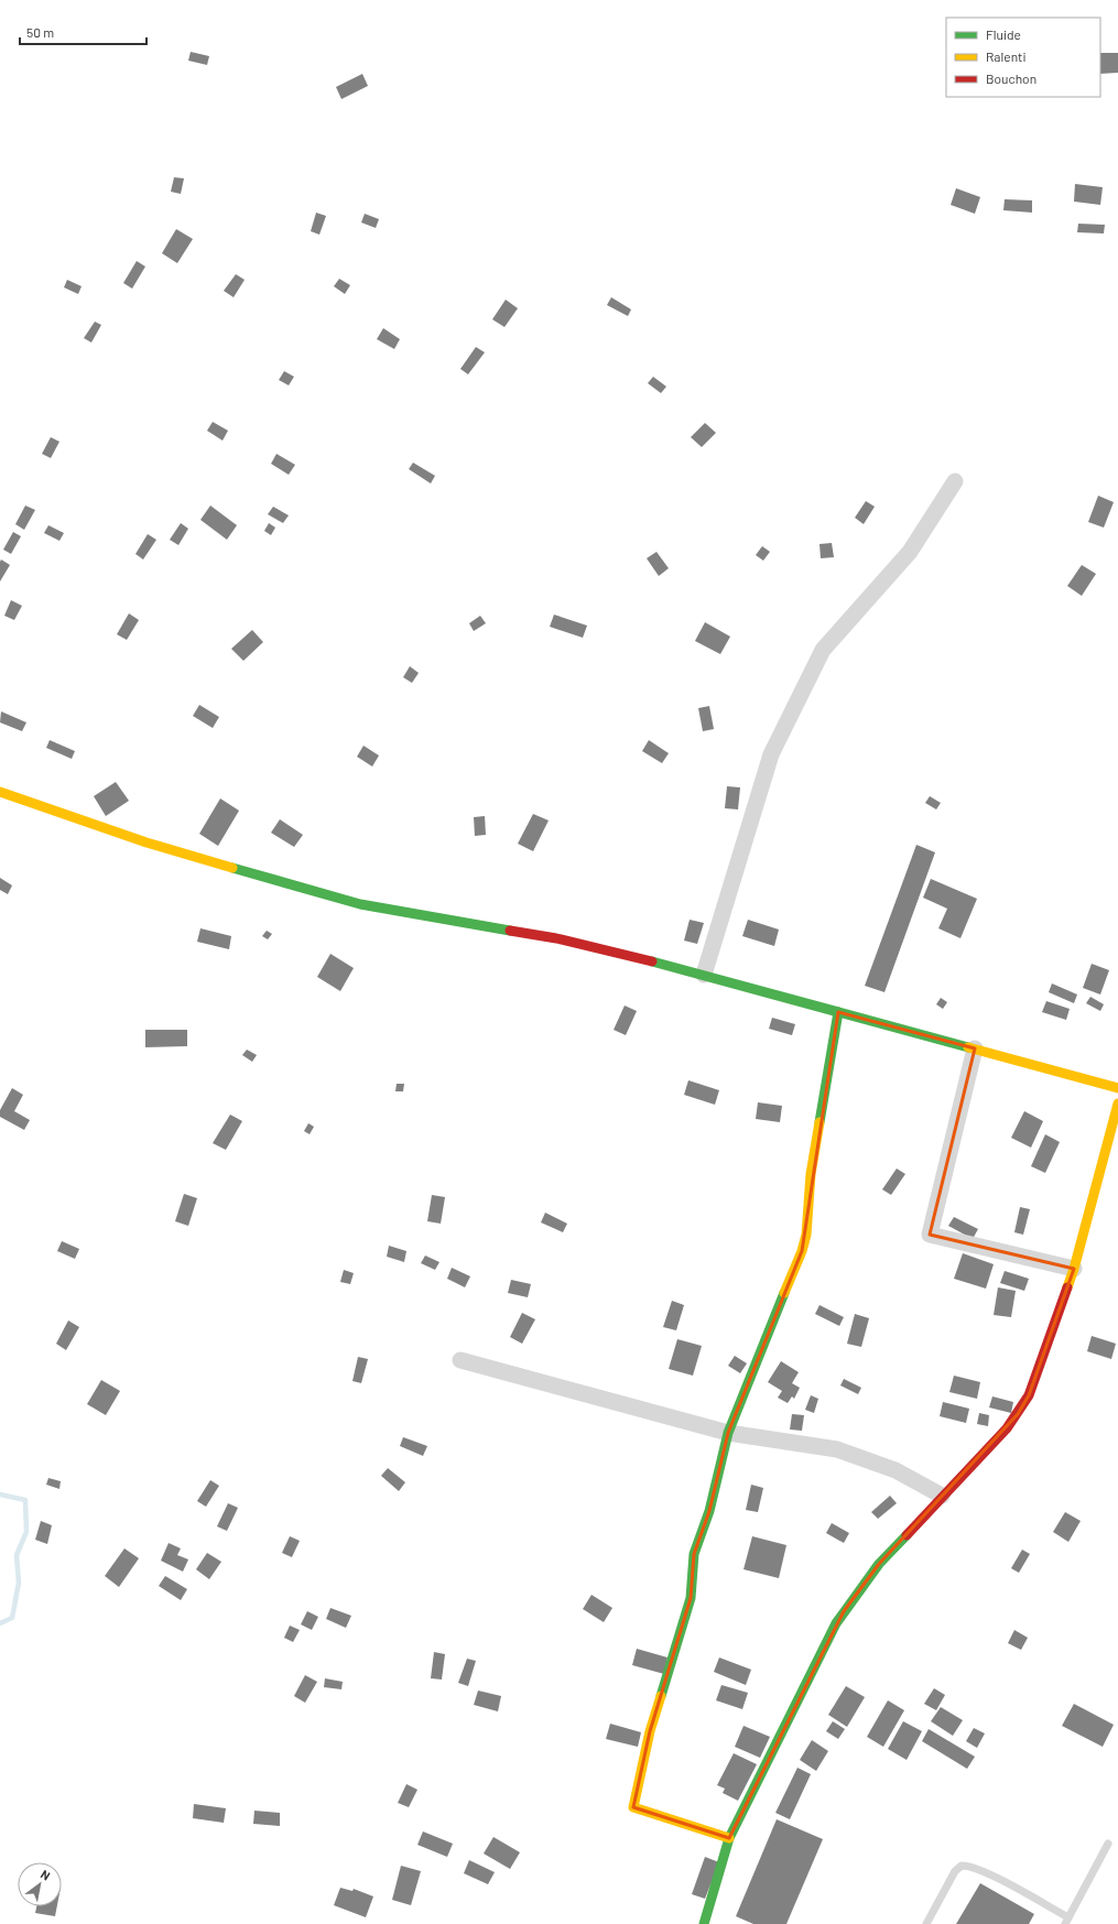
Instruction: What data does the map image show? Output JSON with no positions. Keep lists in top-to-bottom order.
{
  "legend": ["Fluide", "Ralenti", "Bouchon"],
  "scale_bar": "50 m",
  "north": "top right"
}
